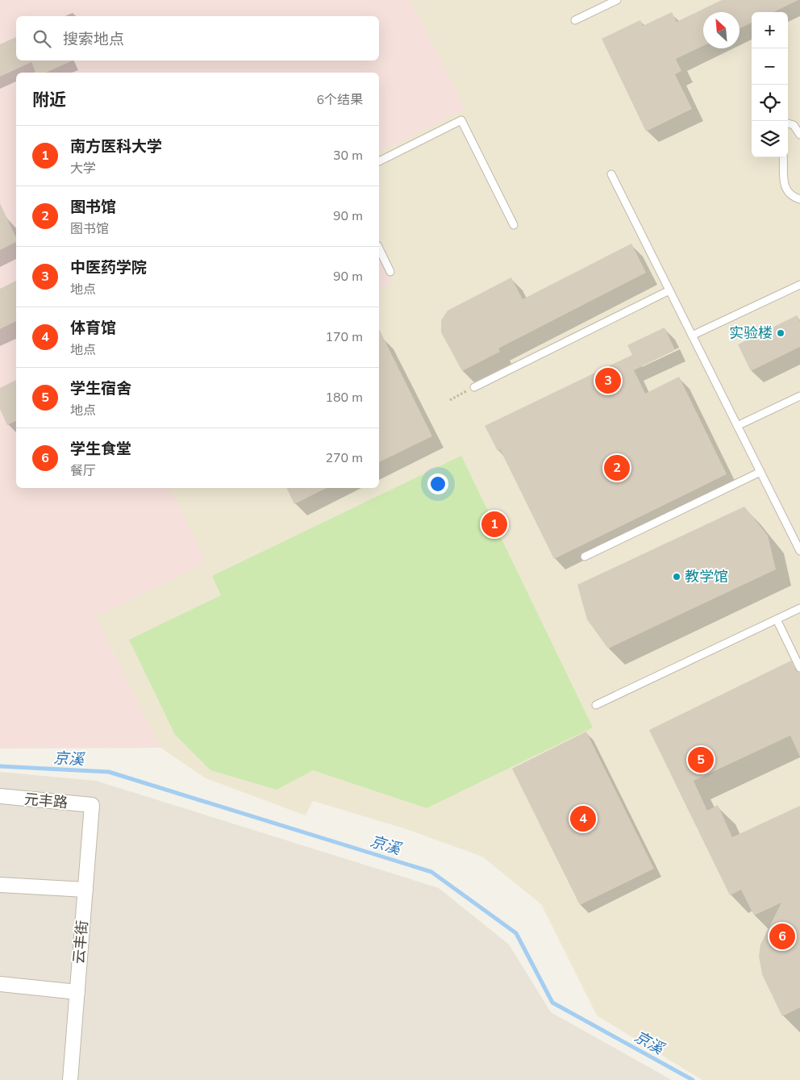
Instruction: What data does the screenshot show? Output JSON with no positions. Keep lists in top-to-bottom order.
{
  "streets": {
    "street": ["元丰路", "云丰街"]
  },
  "crossings": [
    ["元丰路", "云丰街"]
  ],
  "water": ["京溪"],
  "places": ["实验楼", "教学馆"],
  "north": "top left",
  "page": {
    "map_buttons": ["+", "−"],
    "search": "搜索地点",
    "heading": ["附近", "6个结果"],
    "list": [
      {
        "mark": "1",
        "name": "南方医科大学",
        "note": "大学",
        "value": "30 m"
      },
      {
        "mark": "2",
        "name": "图书馆",
        "note": "图书馆",
        "value": "90 m"
      },
      {
        "mark": "3",
        "name": "中医药学院",
        "note": "地点",
        "value": "90 m"
      },
      {
        "mark": "4",
        "name": "体育馆",
        "note": "地点",
        "value": "170 m"
      },
      {
        "mark": "5",
        "name": "学生宿舍",
        "note": "地点",
        "value": "180 m"
      },
      {
        "mark": "6",
        "name": "学生食堂",
        "note": "餐厅",
        "value": "270 m"
      }
    ],
    "pins": [
      "3",
      "2",
      "1",
      "5",
      "4",
      "6"
    ]
  }
}
